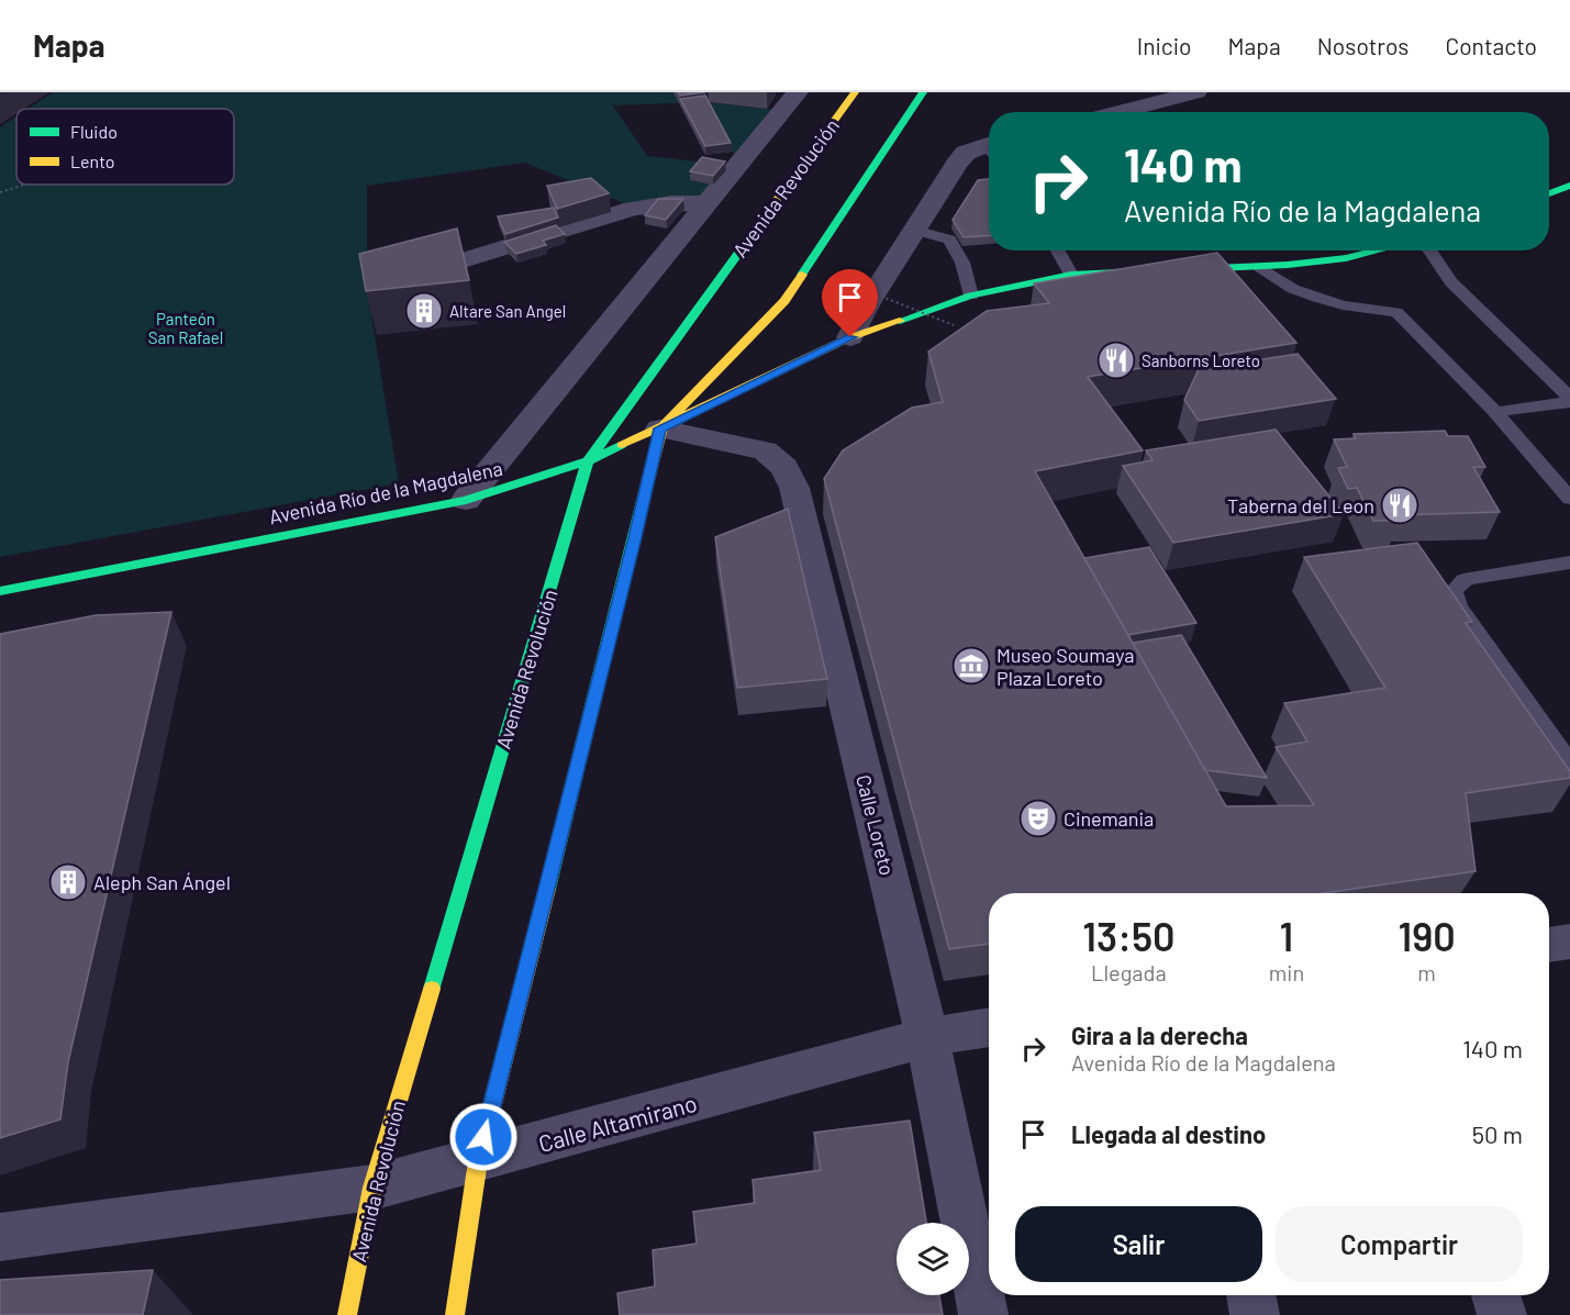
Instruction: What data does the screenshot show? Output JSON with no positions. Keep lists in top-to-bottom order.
{
  "streets": {
    "main road": ["Avenida Revolución", "Avenida Río de la Magdalena"],
    "street": ["Calle Loreto", "Calle Altamirano"]
  },
  "crossings": [
    ["Avenida Revolución", "Avenida Río de la Magdalena"],
    ["Avenida Revolución", "Calle Altamirano"],
    ["Avenida Río de la Magdalena", "Calle Loreto"],
    ["Calle Loreto", "Calle Altamirano"]
  ],
  "parks": ["Panteón San Rafael"],
  "places": {
    "building": ["Altare San Angel", "Aleph San Ángel"],
    "restaurant": ["Sanborns Loreto", "Taberna del Leon"],
    "museum": ["Museo Soumaya Plaza Loreto"],
    "theatre": ["Cinemania"]
  },
  "legend": ["Fluido", "Lento"],
  "page": {
    "header": "Mapa",
    "nav": [
      "Inicio",
      "Mapa",
      "Nosotros",
      "Contacto"
    ],
    "turn": ["140 m", "Avenida Río de la Magdalena"],
    "eta": [
      "13:50",
      "Llegada",
      "1",
      "min",
      "190",
      "m"
    ],
    "list": [
      {
        "name": "Gira a la derecha",
        "note": "Avenida Río de la Magdalena",
        "value": "140 m"
      },
      {
        "name": "Llegada al destino",
        "value": "50 m"
      }
    ],
    "buttons": ["Salir", "Compartir"]
  }
}
